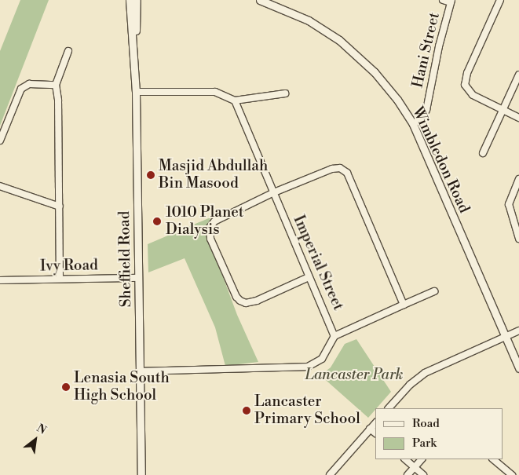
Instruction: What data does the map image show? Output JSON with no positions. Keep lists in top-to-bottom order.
{
  "streets": {
    "street": [
      "Hani Street",
      "Wimbledon Road",
      "Sheffield Road",
      "Imperial Street",
      "Ivy Road"
    ]
  },
  "crossings": [
    ["Hani Street", "Wimbledon Road"],
    ["Sheffield Road", "Ivy Road"]
  ],
  "parks": ["Lancaster Park"],
  "places": [
    "Masjid Abdullah Bin Masood",
    "1010 Planet Dialysis",
    "Lenasia South High School",
    "Lancaster Primary School"
  ],
  "legend": ["Road", "Park"],
  "north": "top right"
}
